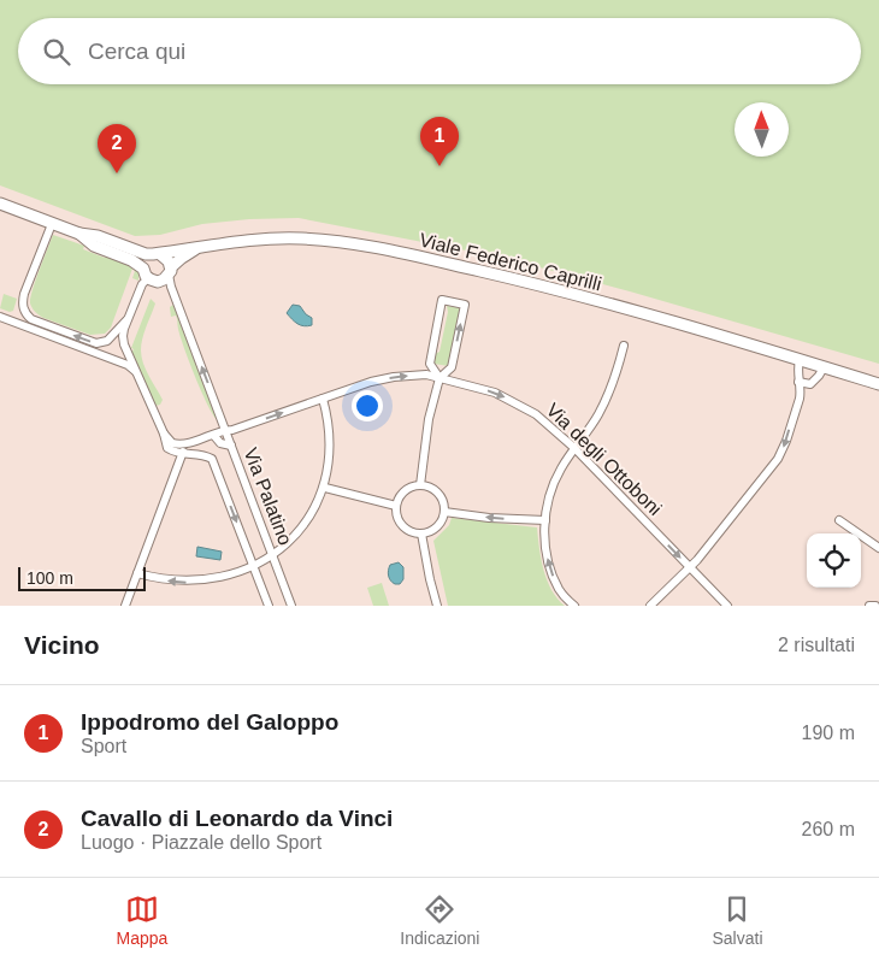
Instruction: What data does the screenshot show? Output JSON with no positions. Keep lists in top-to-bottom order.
{
  "streets": {
    "street": ["Viale Federico Caprilli", "Via degli Ottoboni", "Via Palatino"]
  },
  "crossings": [
    ["Viale Federico Caprilli", "Via Palatino"],
    ["Via degli Ottoboni", "Via Palatino"]
  ],
  "one_way": ["Via degli Ottoboni"],
  "scale_bar": "100 m",
  "north": "top",
  "page": {
    "search": "Cerca qui",
    "pins": ["1", "2"],
    "scale": "100 m",
    "heading": ["Vicino", "2 risultati"],
    "list": [
      {
        "mark": "1",
        "name": "Ippodromo del Galoppo",
        "note": "Sport",
        "value": "190 m"
      },
      {
        "mark": "2",
        "name": "Cavallo di Leonardo da Vinci",
        "note": "Luogo · Piazzale dello Sport",
        "value": "260 m"
      }
    ],
    "nav": ["Mappa", "Indicazioni", "Salvati"]
  }
}
